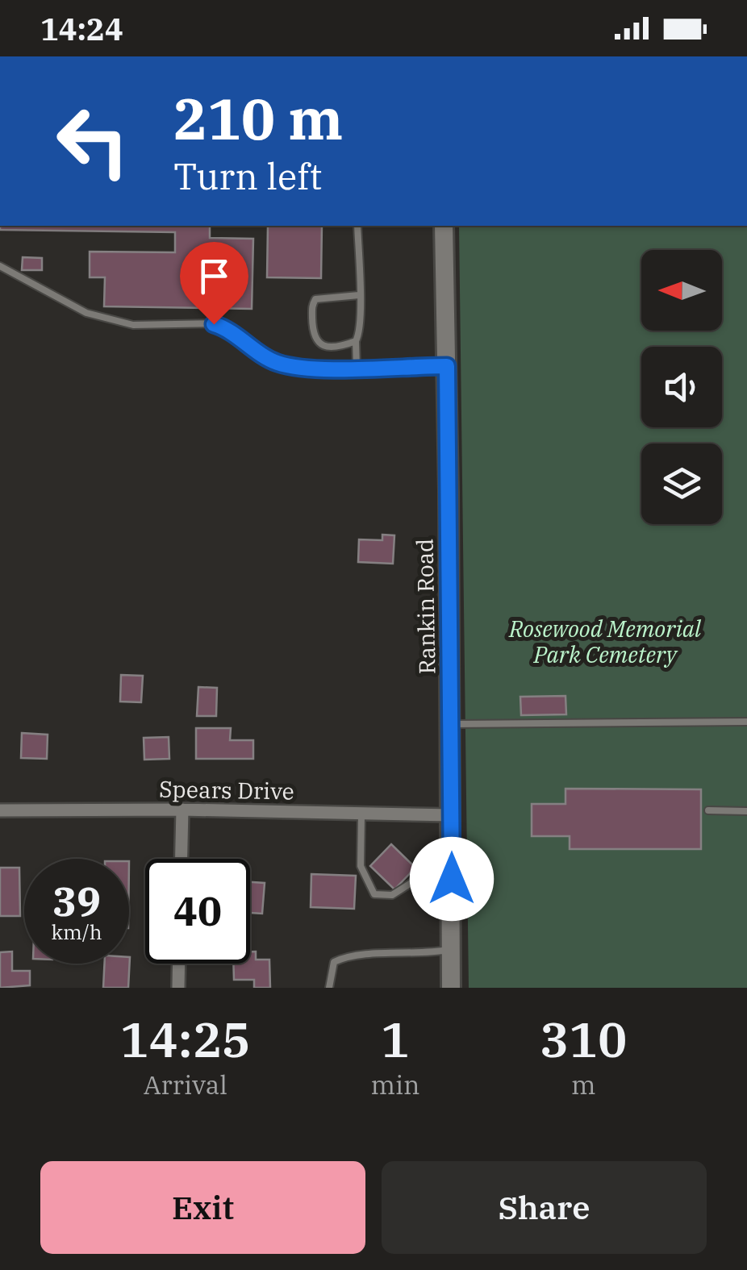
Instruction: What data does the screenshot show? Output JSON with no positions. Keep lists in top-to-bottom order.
{
  "streets": {
    "street": ["Rankin Road", "Spears Drive"]
  },
  "crossings": [
    ["Rankin Road", "Spears Drive"]
  ],
  "parks": ["Rosewood Memorial Park Cemetery"],
  "north": "left",
  "page": {
    "status": "14:24",
    "turn": ["210 m", "Turn left"],
    "speed": "39 km/h",
    "limit": "40",
    "eta": [
      "14:25",
      "Arrival",
      "1",
      "min",
      "310",
      "m"
    ],
    "buttons": ["Exit", "Share"]
  }
}
